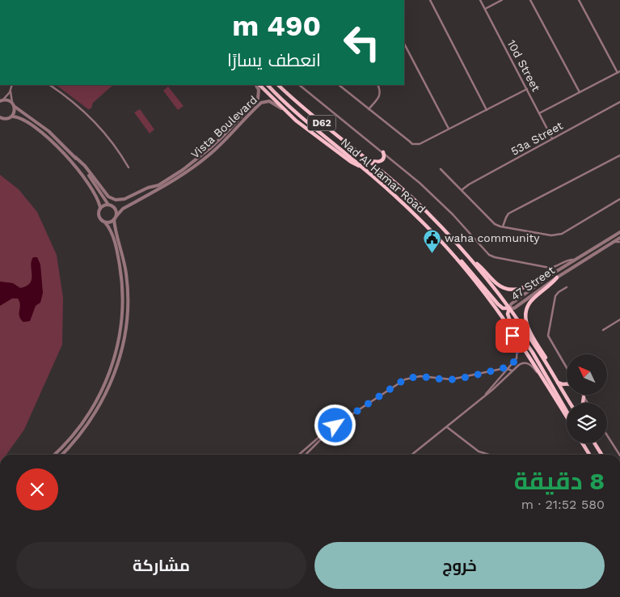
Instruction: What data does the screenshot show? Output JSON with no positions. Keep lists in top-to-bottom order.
{
  "streets": {
    "main road": ["D62", "Nad Al Hamar Road"],
    "street": [
      "10d Street",
      "Vista Boulevard",
      "53a Street",
      "47 Street"
    ]
  },
  "crossings": [
    ["10d Street", "53a Street"],
    ["Nad Al Hamar Road", "47 Street"]
  ],
  "places": {
    "public building": ["waha community"]
  },
  "north": "top left",
  "page": {
    "turn": ["490 m", "انعطف يسارًا"],
    "heading": ["8 دقيقة", "580 m · 21:52"],
    "buttons": ["خروج", "مشاركة"]
  }
}
